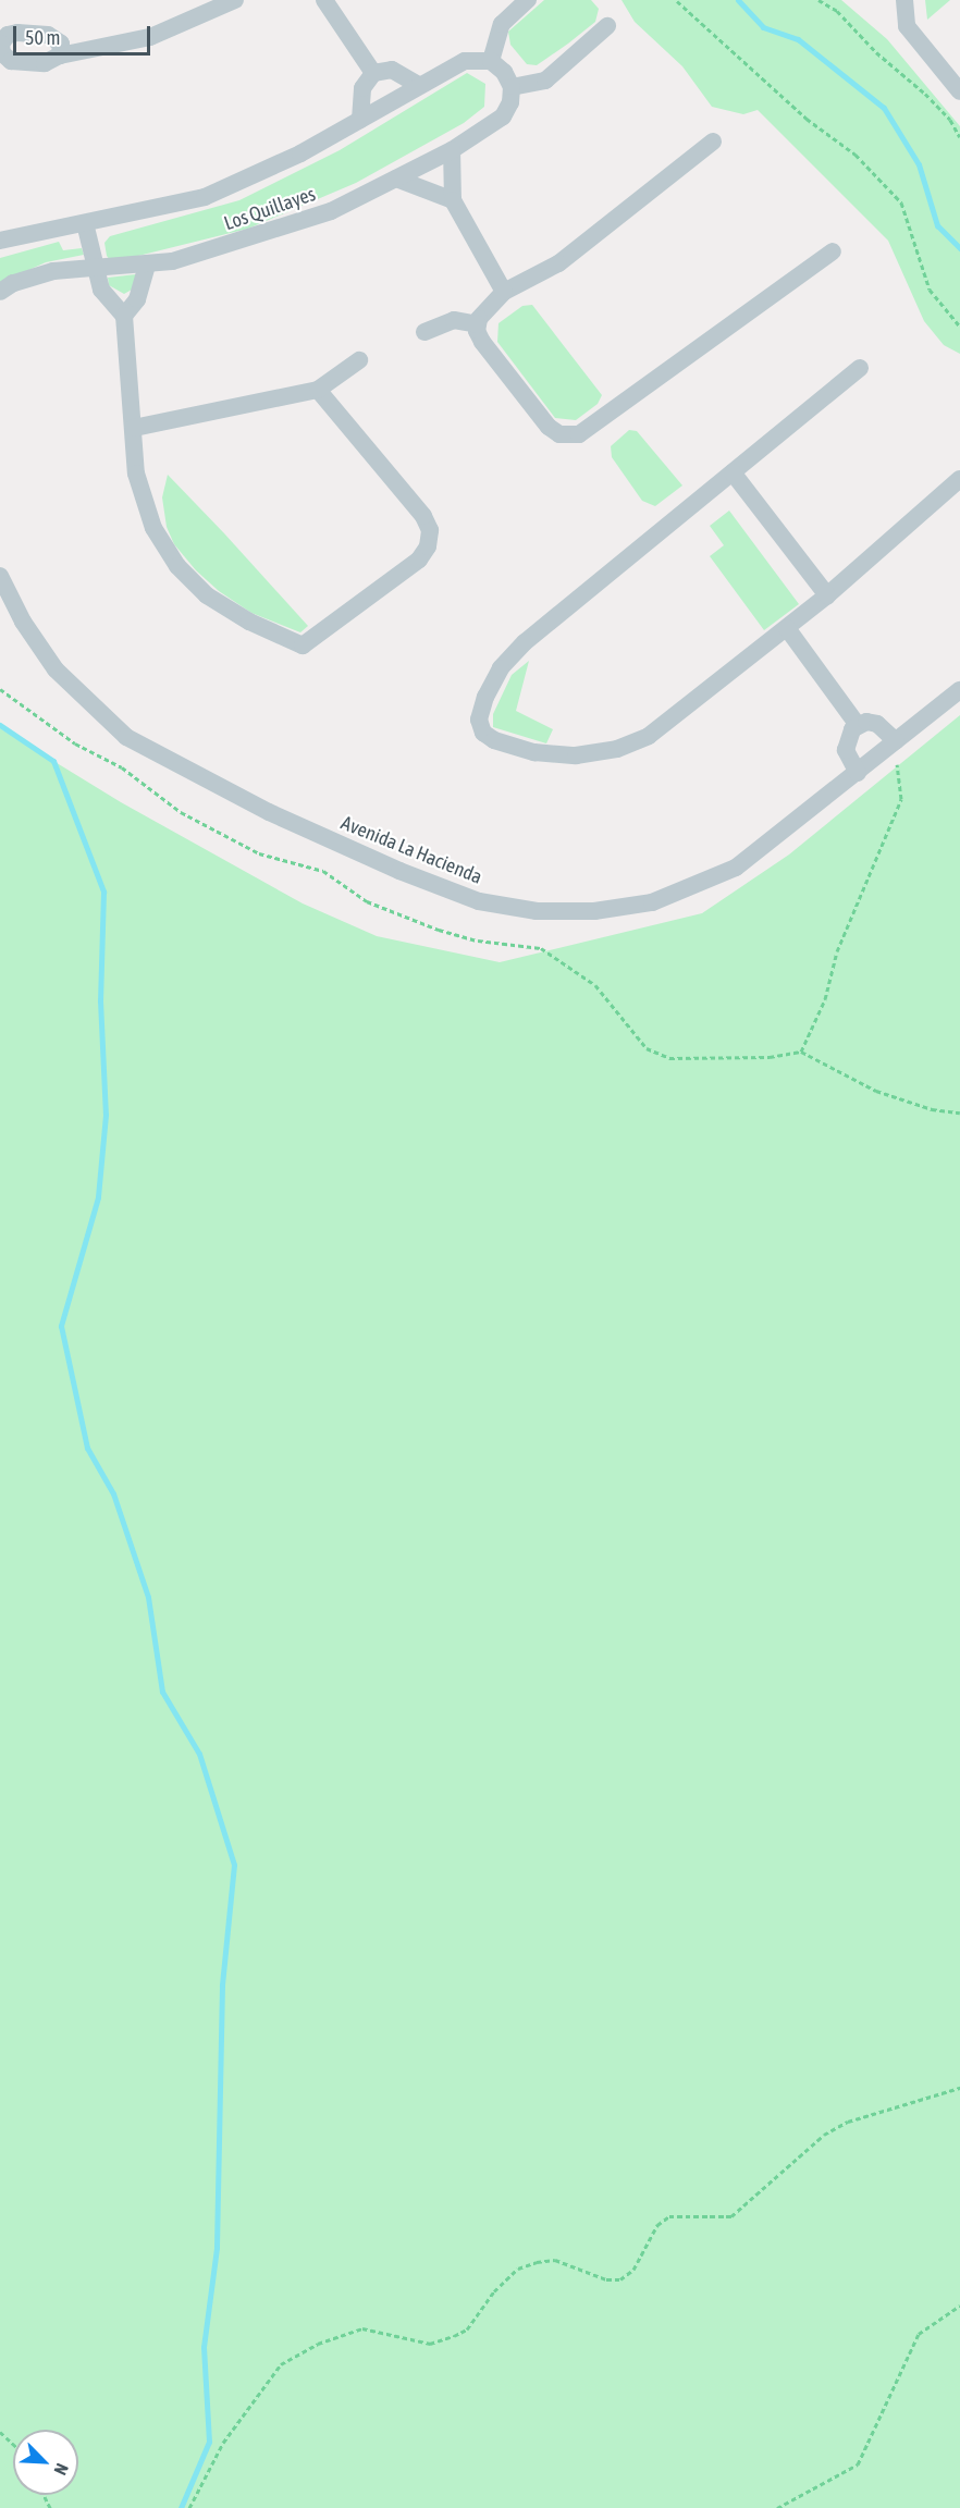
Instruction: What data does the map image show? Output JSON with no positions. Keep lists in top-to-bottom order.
{
  "streets": {
    "street": ["Los Quillayes", "Avenida La Hacienda"]
  },
  "scale_bar": "50 m",
  "north": "bottom right"
}
